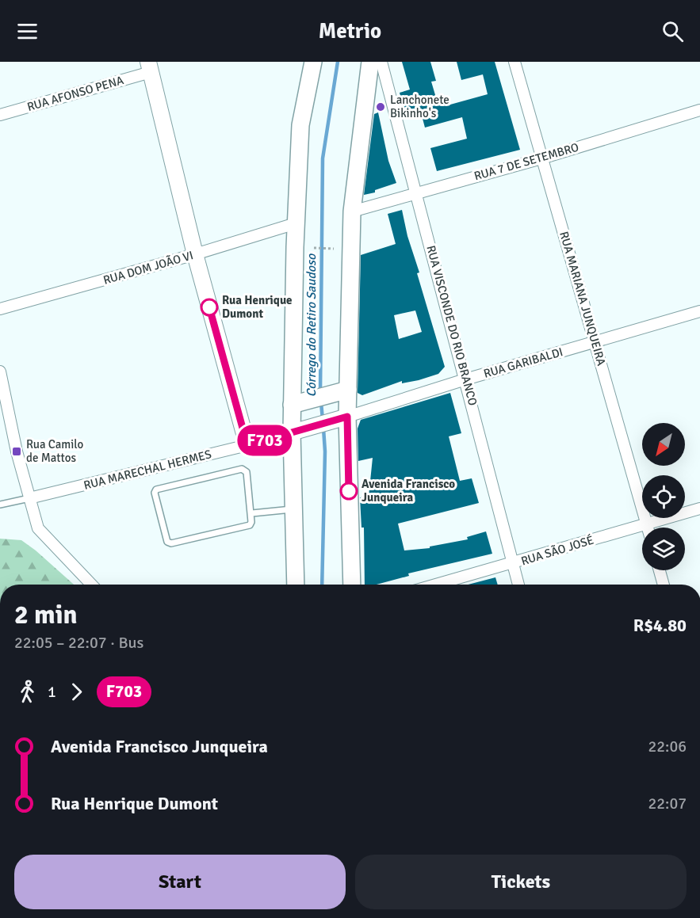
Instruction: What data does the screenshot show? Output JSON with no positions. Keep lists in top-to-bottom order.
{
  "streets": {
    "street": [
      "RUA AFONSO PENA",
      "RUA 7 DE SETEMBRO",
      "RUA DOM JOÃO VI",
      "RUA MARIANA JUNQUEIRA",
      "RUA VISCONDE DO RIO BRANCO",
      "RUA GARIBALDI",
      "RUA MARECHAL HERMES",
      "RUA SÃO JOSÉ"
    ]
  },
  "crossings": [
    ["RUA 7 DE SETEMBRO", "RUA MARIANA JUNQUEIRA"],
    ["RUA 7 DE SETEMBRO", "RUA VISCONDE DO RIO BRANCO"],
    ["RUA MARIANA JUNQUEIRA", "RUA GARIBALDI"],
    ["RUA MARIANA JUNQUEIRA", "RUA SÃO JOSÉ"],
    ["RUA VISCONDE DO RIO BRANCO", "RUA GARIBALDI"],
    ["RUA VISCONDE DO RIO BRANCO", "RUA SÃO JOSÉ"],
    ["RUA GARIBALDI", "RUA MARECHAL HERMES"]
  ],
  "water": ["Córrego do Retiro Saudoso"],
  "places": {
    "other": ["Lanchonete Bikinho's", "Rua Henrique Dumont", "Avenida Francisco Junqueira"],
    "transit": ["Rua Camilo de Mattos"]
  },
  "lines": ["bus line F703"],
  "north": "bottom left",
  "page": {
    "header": "Metrio",
    "on_map": "F703",
    "heading": ["2 min", "22:05 – 22:07 · Bus", "R$4.80"],
    "legs": ["1", "F703"],
    "list": [
      {
        "name": "Avenida Francisco Junqueira",
        "value": "22:06"
      },
      {
        "name": "Rua Henrique Dumont",
        "value": "22:07"
      }
    ],
    "buttons": ["Start", "Tickets"]
  }
}
